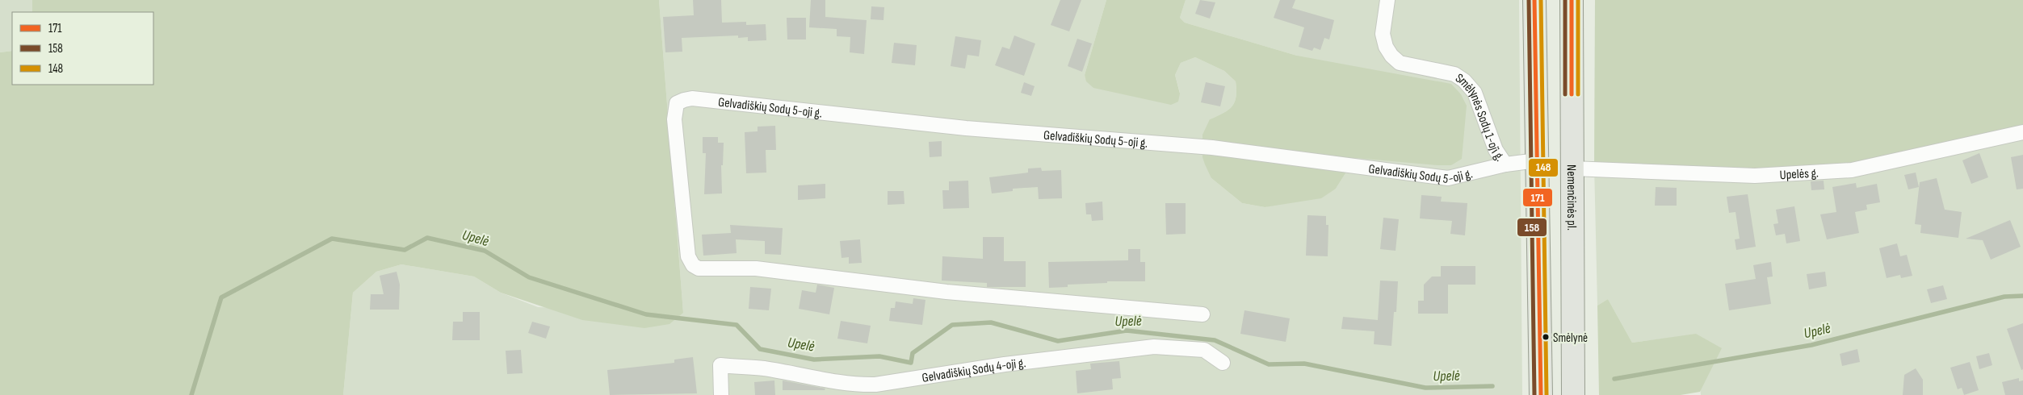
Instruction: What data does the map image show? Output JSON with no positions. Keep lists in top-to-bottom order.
{
  "streets": {
    "main road": ["Nemenčinės pl."],
    "street": [
      "Gelvadiškių Sodų 5-oji g.",
      "Smėlynės Sodų 1-oji g.",
      "Upelės g.",
      "Gelvadiškių Sodų 4-oji g."
    ]
  },
  "crossings": [
    ["Gelvadiškių Sodų 5-oji g.", "Smėlynės Sodų 1-oji g."],
    ["Upelės g.", "Nemenčinės pl."]
  ],
  "water": ["Upelė"],
  "places": ["Smėlynė"],
  "lines": ["transit line 171", "transit line 158", "transit line 148"],
  "legend": ["171", "158", "148"]
}
